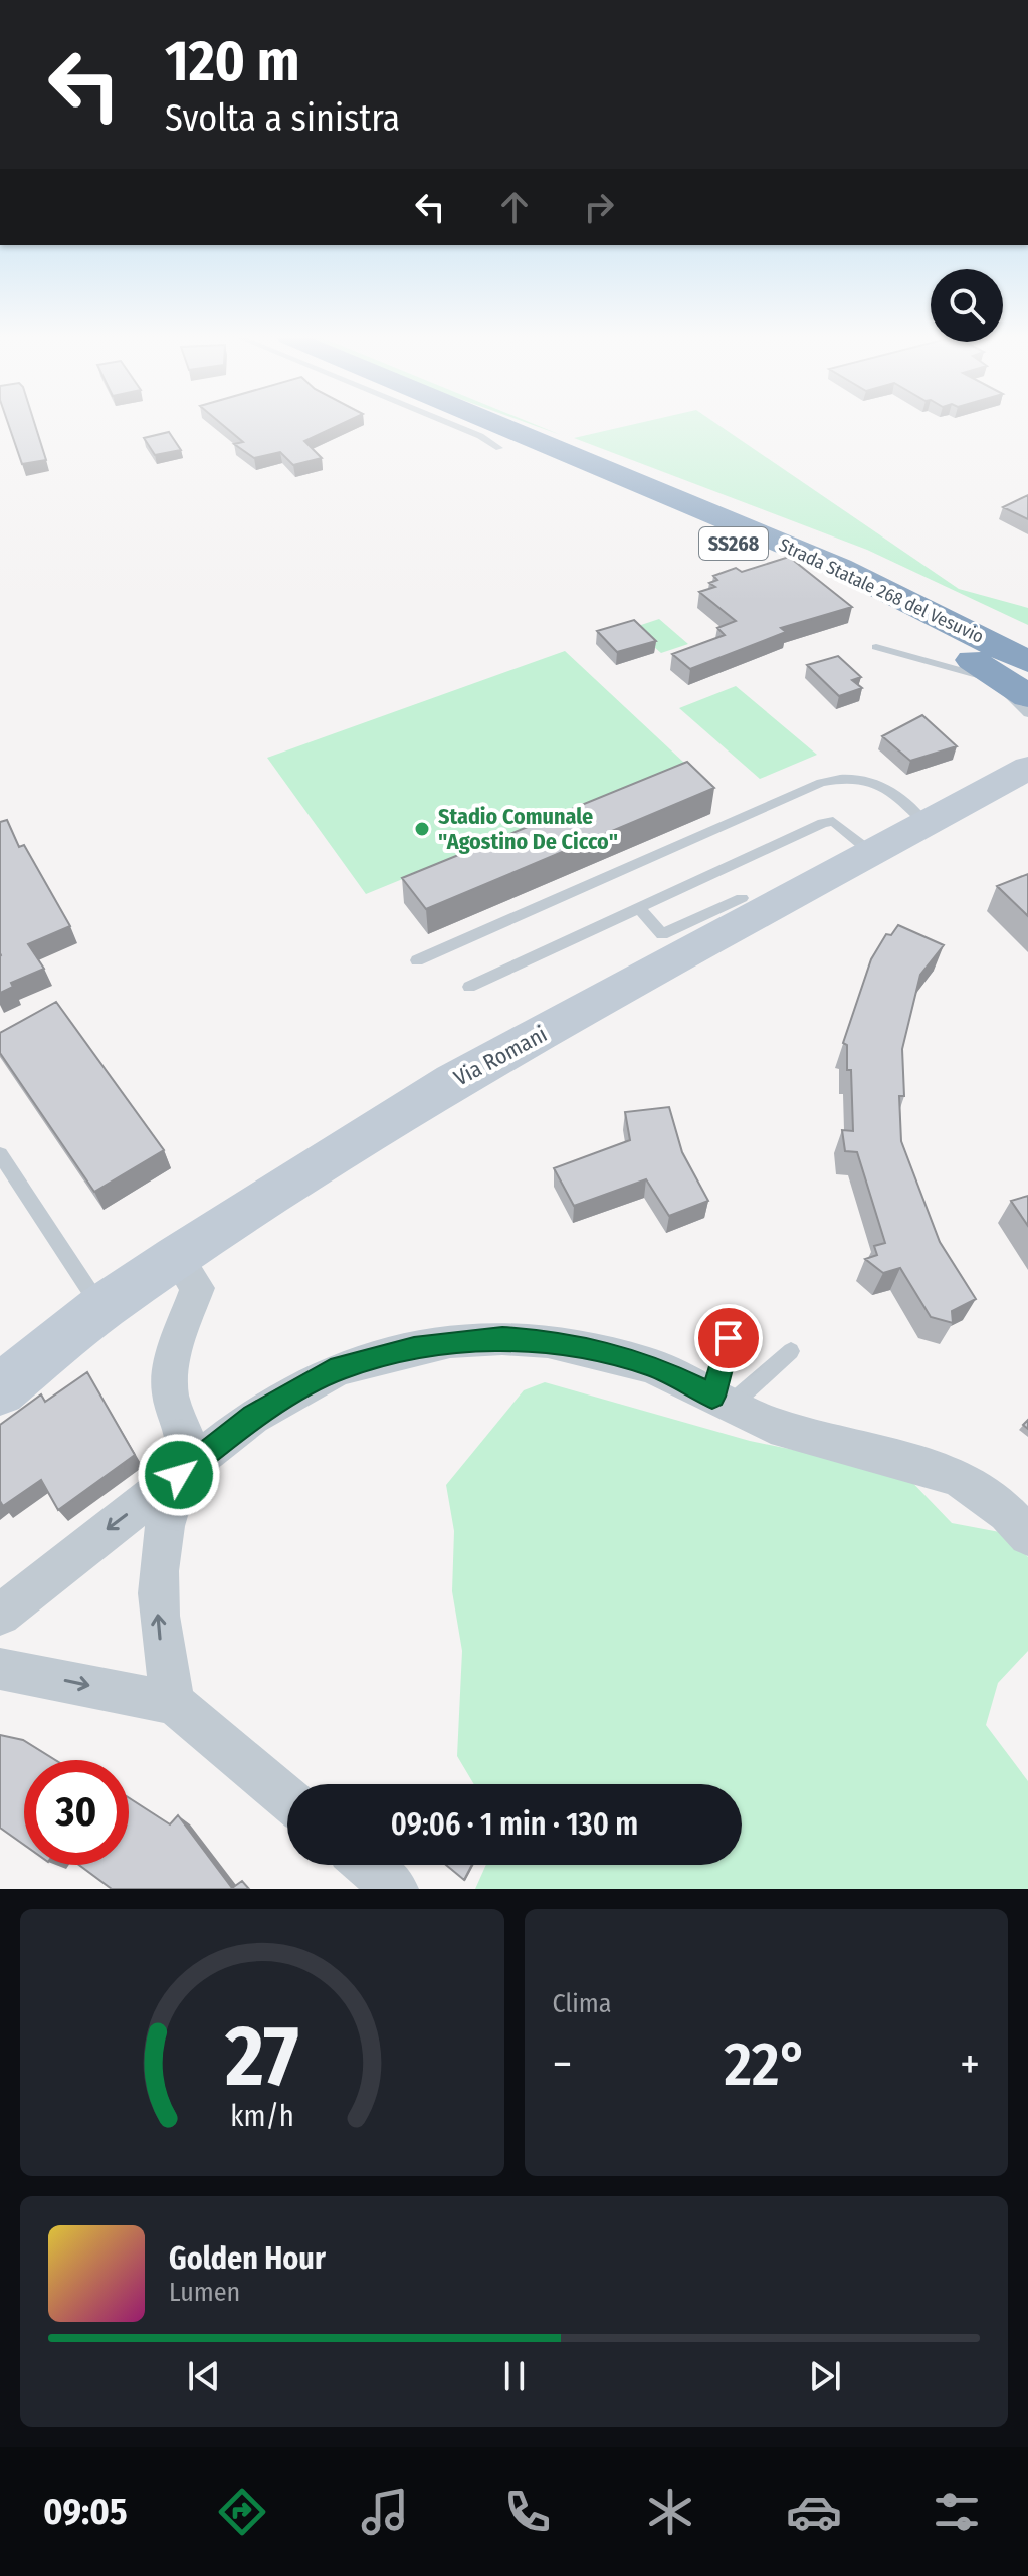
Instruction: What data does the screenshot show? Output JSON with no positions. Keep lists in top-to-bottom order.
{
  "streets": {
    "highway": ["SS268", "Strada Statale 268 del Vesuvio"],
    "street": ["Via Romani"]
  },
  "places": ["Stadio Comunale \"Agostino De Cicco\""],
  "page": {
    "turn": ["120 m", "Svolta a sinistra"],
    "limit": "30",
    "trip": "09:06 · 1 min · 130 m",
    "tile": "Clima",
    "heat": ["−", "22°", "+"],
    "song": ["Golden Hour", "Lumen"],
    "tabs": "09:05",
    "gauge": ["27", "km/h"]
  }
}
